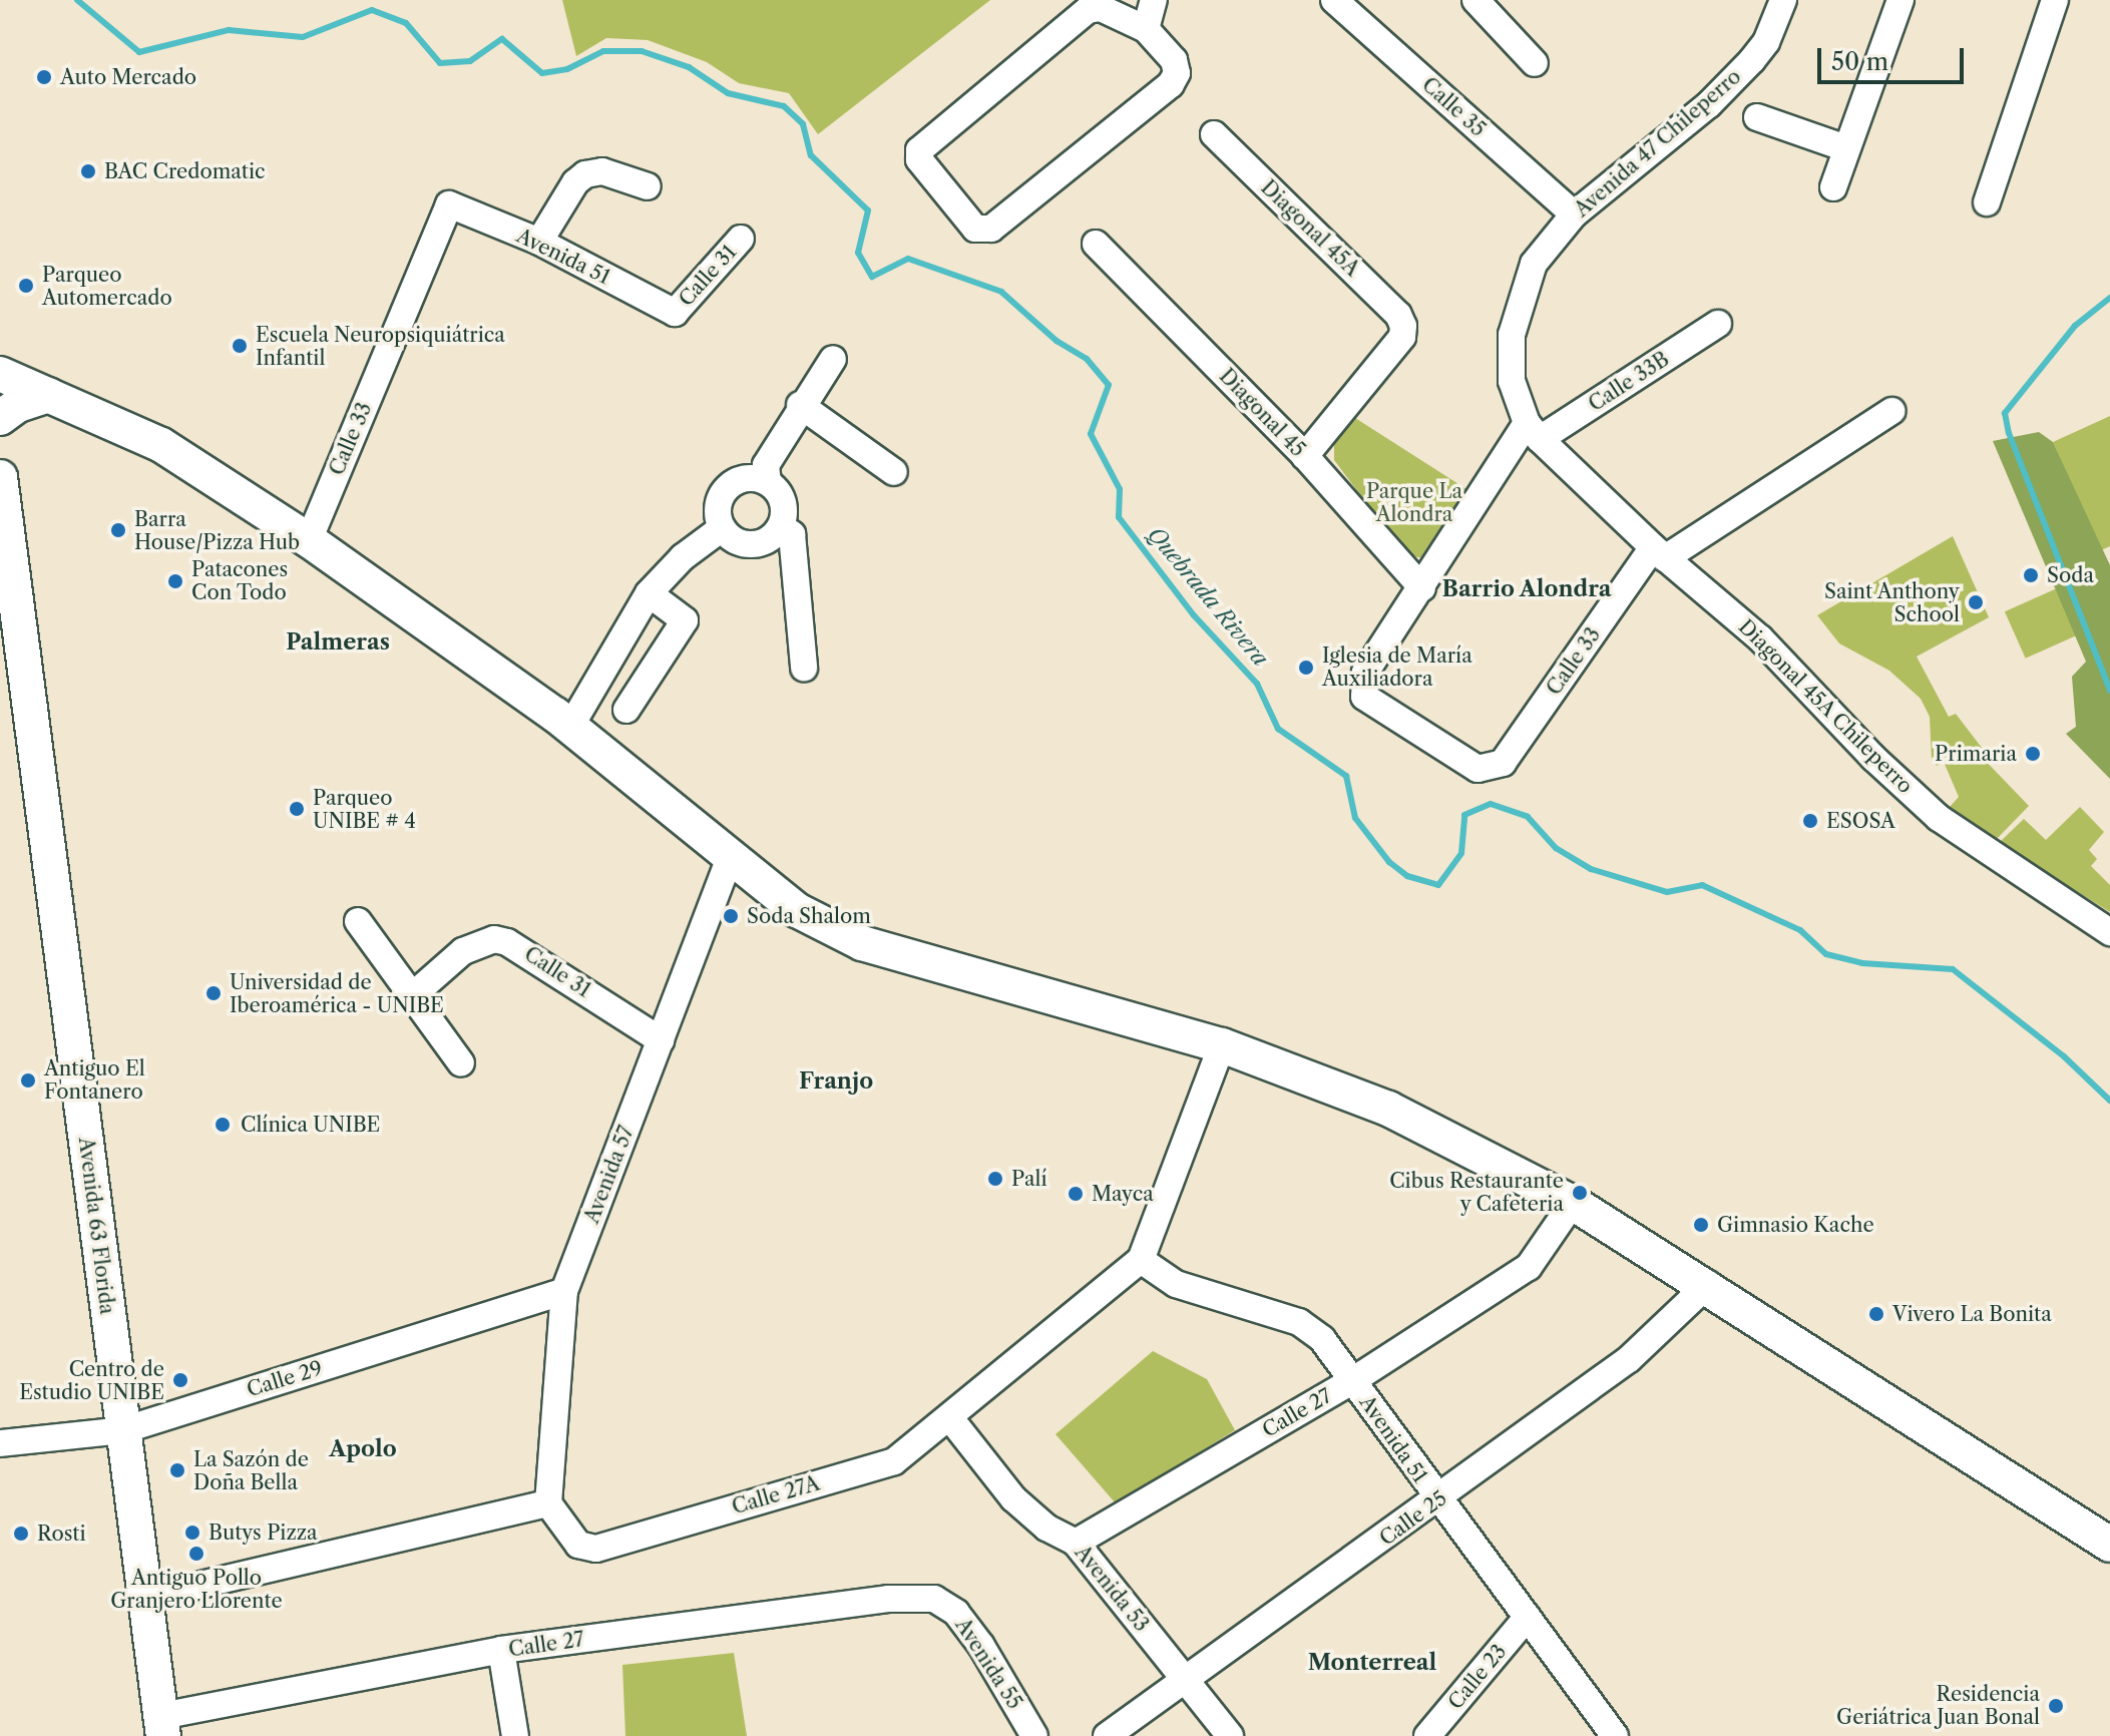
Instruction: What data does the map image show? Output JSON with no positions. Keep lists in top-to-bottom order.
{
  "streets": {
    "main road": ["Avenida 63 Florida"],
    "street": [
      "Calle 35",
      "Avenida 47 Chileperro",
      "Diagonal 45A",
      "Avenida 51",
      "Calle 31",
      "Calle 33B",
      "Diagonal 45",
      "Calle 33",
      "Diagonal 45A Chileperro",
      "Avenida 57",
      "Calle 29",
      "Calle 27",
      "Calle 27A",
      "Calle 25",
      "Avenida 53",
      "Avenida 55",
      "Calle 23"
    ]
  },
  "crossings": [
    ["Calle 35", "Avenida 47 Chileperro"],
    ["Avenida 47 Chileperro", "Calle 33B"],
    ["Avenida 47 Chileperro", "Diagonal 45A Chileperro"],
    ["Diagonal 45A", "Diagonal 45"],
    ["Avenida 51", "Calle 31"],
    ["Avenida 51", "Calle 33"],
    ["Avenida 51", "Calle 27"],
    ["Avenida 51", "Calle 27A"],
    ["Avenida 51", "Calle 25"],
    ["Avenida 51", "Calle 23"],
    ["Calle 31", "Avenida 57"],
    ["Calle 33B", "Diagonal 45A Chileperro"],
    ["Diagonal 45", "Calle 33"],
    ["Calle 33", "Diagonal 45A Chileperro"],
    ["Avenida 57", "Calle 29"],
    ["Avenida 57", "Calle 27A"],
    ["Avenida 63 Florida", "Calle 29"],
    ["Avenida 63 Florida", "Calle 27"],
    ["Calle 27", "Avenida 53"],
    ["Calle 27", "Avenida 55"],
    ["Calle 27A", "Avenida 53"],
    ["Calle 25", "Avenida 53"]
  ],
  "districts": [
    "Barrio Alondra",
    "Palmeras",
    "Franjo",
    "Apolo",
    "Monterreal"
  ],
  "water": ["Quebrada Rivera"],
  "parks": ["Parque La Alondra"],
  "places": [
    "Auto Mercado",
    "BAC Credomatic",
    "Parqueo Automercado",
    "Escuela Neuropsiquiátrica Infantil",
    "Barra House/Pizza Hub",
    "Soda",
    "Patacones Con Todo",
    "Saint Anthony School",
    "Iglesia de María Auxiliadora",
    "Primaria",
    "Parqueo UNIBE # 4",
    "ESOSA",
    "Soda Shalom",
    "Universidad de Iberoamérica - UNIBE",
    "Antiguo El Fontanero",
    "Clínica UNIBE",
    "Palí",
    "Cibus Restaurante y Cafeteria",
    "Mayca",
    "Gimnasio Kache",
    "Vivero La Bonita",
    "Centro de Estudio UNIBE",
    "La Sazón de Doña Bella",
    "Butys Pizza",
    "Rosti",
    "Antiguo Pollo Granjero Llorente",
    "Residencia Geriátrica Juan Bonal"
  ],
  "scale_bar": "50 m"
}
